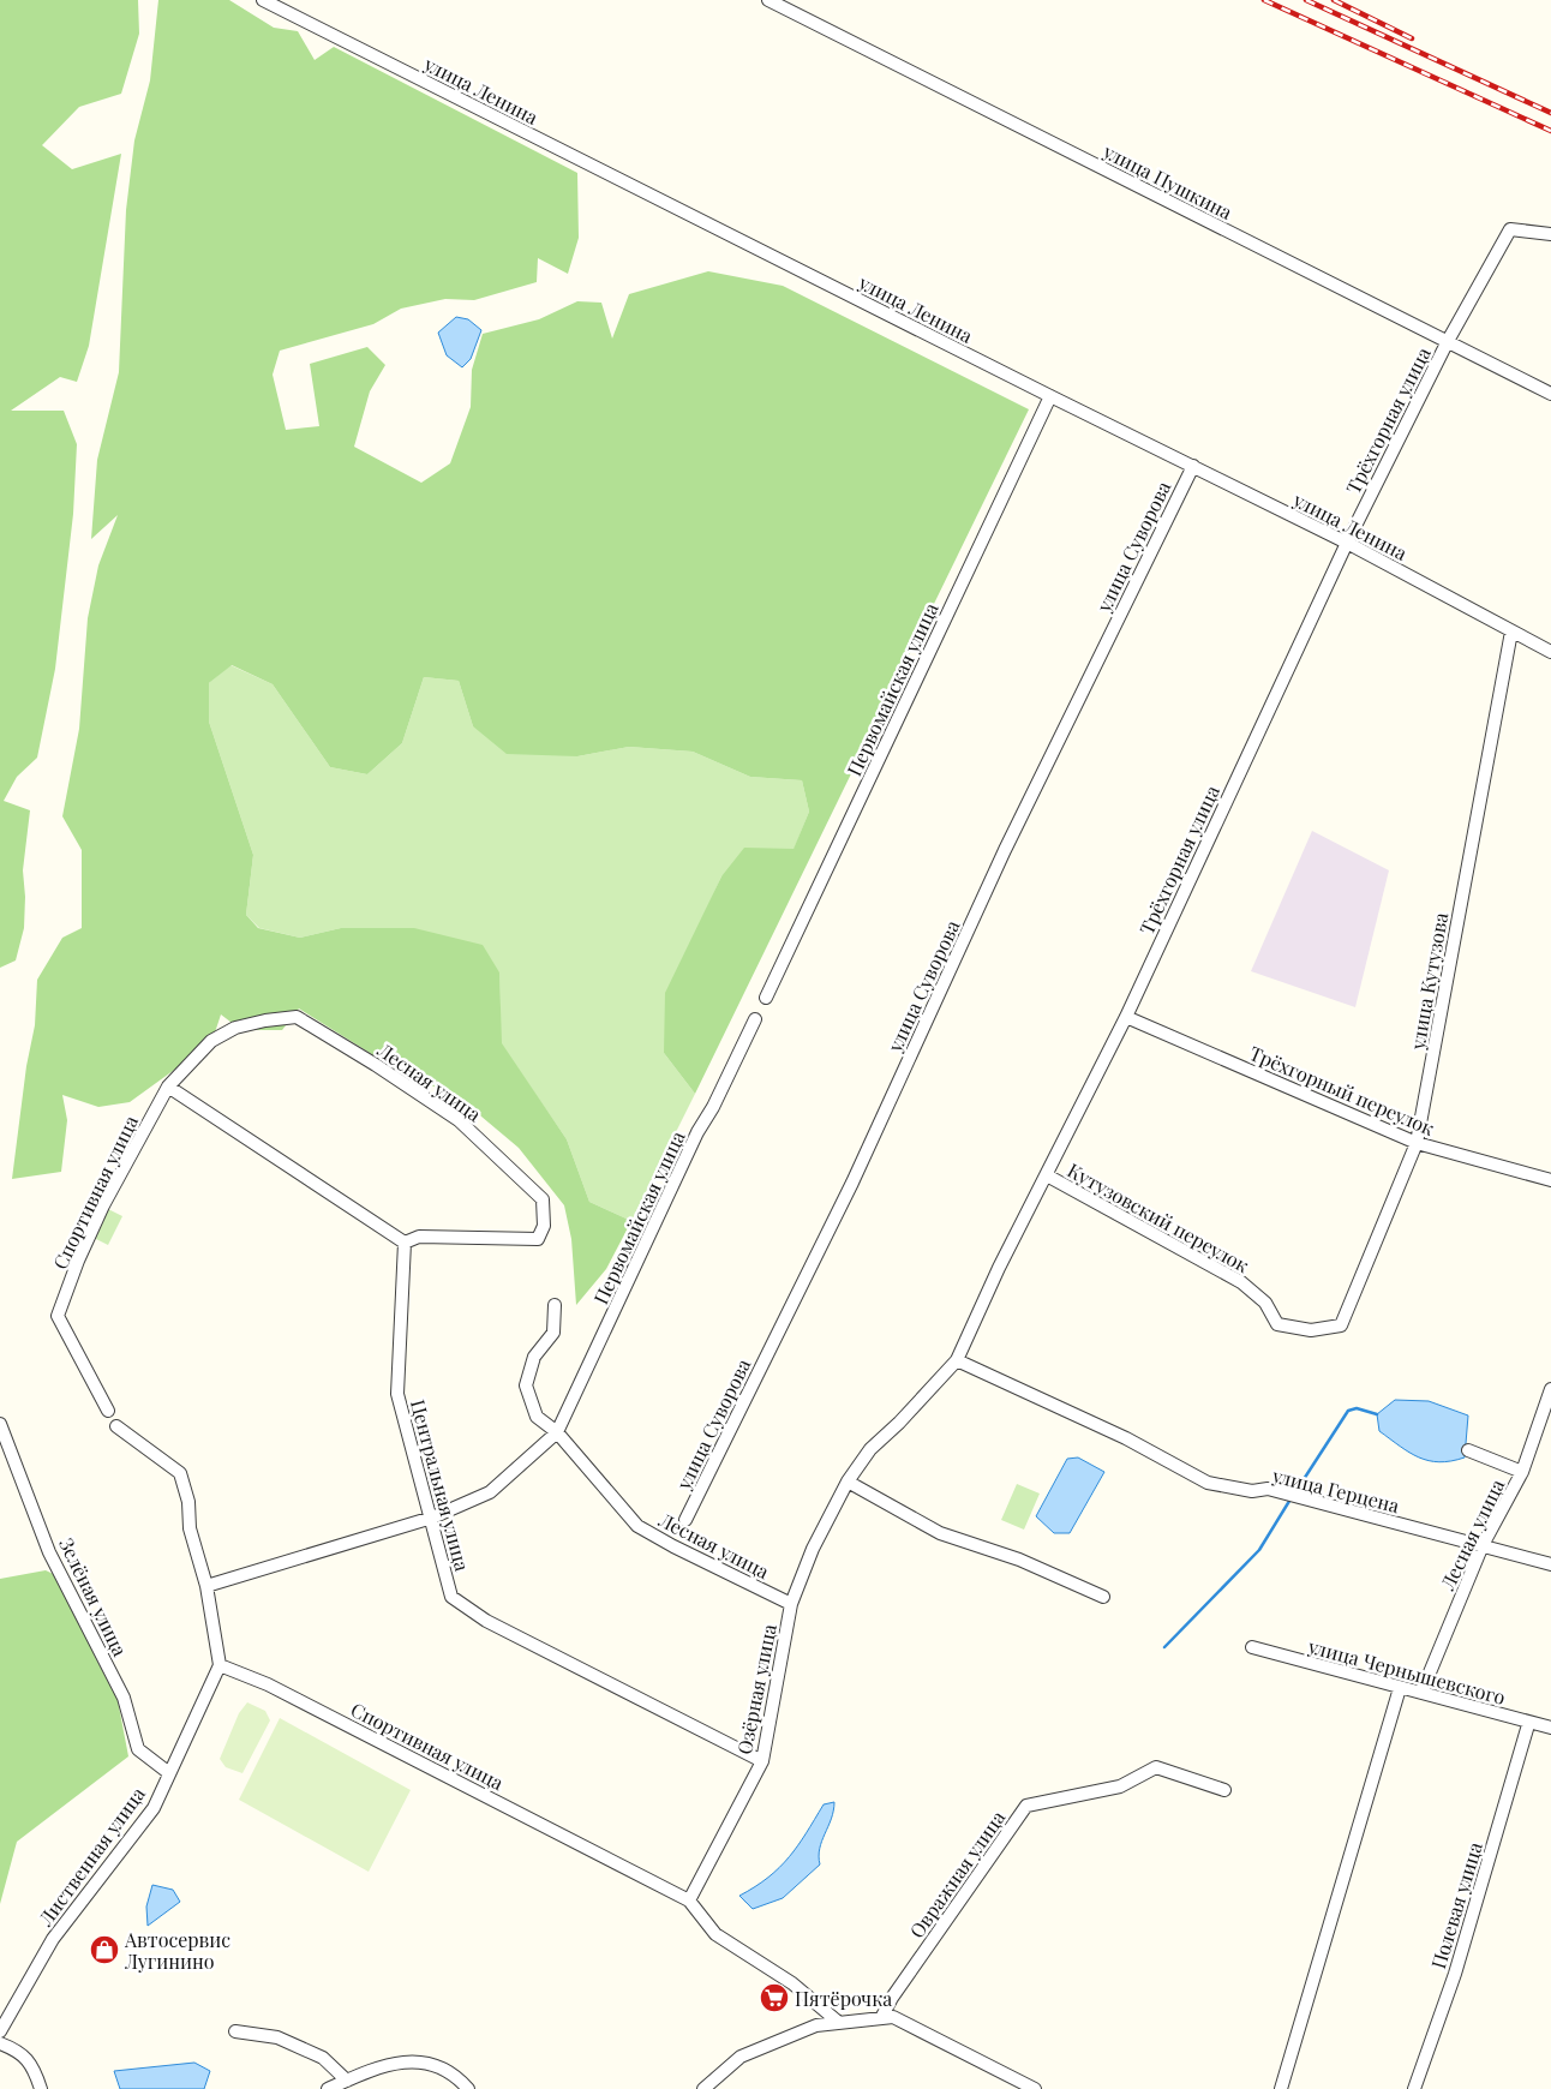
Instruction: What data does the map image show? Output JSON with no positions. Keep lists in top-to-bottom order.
{
  "streets": {
    "street": [
      "улица Ленина",
      "улица Пушкина",
      "Трёхгорная улица",
      "улица Суворова",
      "Первомайская улица",
      "улица Кутузова",
      "Лесная улица",
      "Трёхгорный переулок",
      "Спортивная улица",
      "Кутузовский переулок",
      "Центральная улица",
      "улица Герцена",
      "Зелёная улица",
      "улица Чернышевского",
      "Озёрная улица",
      "Лиственная улица",
      "Овражная улица",
      "Полевая улица"
    ]
  },
  "crossings": [
    ["улица Ленина", "Трёхгорная улица"],
    ["улица Ленина", "улица Суворова"],
    ["улица Ленина", "Первомайская улица"],
    ["улица Ленина", "улица Кутузова"],
    ["улица Пушкина", "Трёхгорная улица"],
    ["Трёхгорная улица", "Трёхгорный переулок"],
    ["Трёхгорная улица", "Кутузовский переулок"],
    ["Трёхгорная улица", "улица Герцена"],
    ["Трёхгорная улица", "Озёрная улица"],
    ["Первомайская улица", "Лесная улица"],
    ["улица Кутузова", "Трёхгорный переулок"],
    ["улица Кутузова", "Кутузовский переулок"],
    ["Лесная улица", "Спортивная улица"],
    ["Лесная улица", "Центральная улица"],
    ["Лесная улица", "улица Герцена"],
    ["Лесная улица", "улица Чернышевского"],
    ["Лесная улица", "Озёрная улица"],
    ["Спортивная улица", "Озёрная улица"],
    ["Спортивная улица", "Лиственная улица"],
    ["Центральная улица", "Озёрная улица"],
    ["Зелёная улица", "Лиственная улица"]
  ],
  "places": {
    "shop": ["Автосервис Лугинино"],
    "supermarket": ["Пятёрочка"]
  }
}
